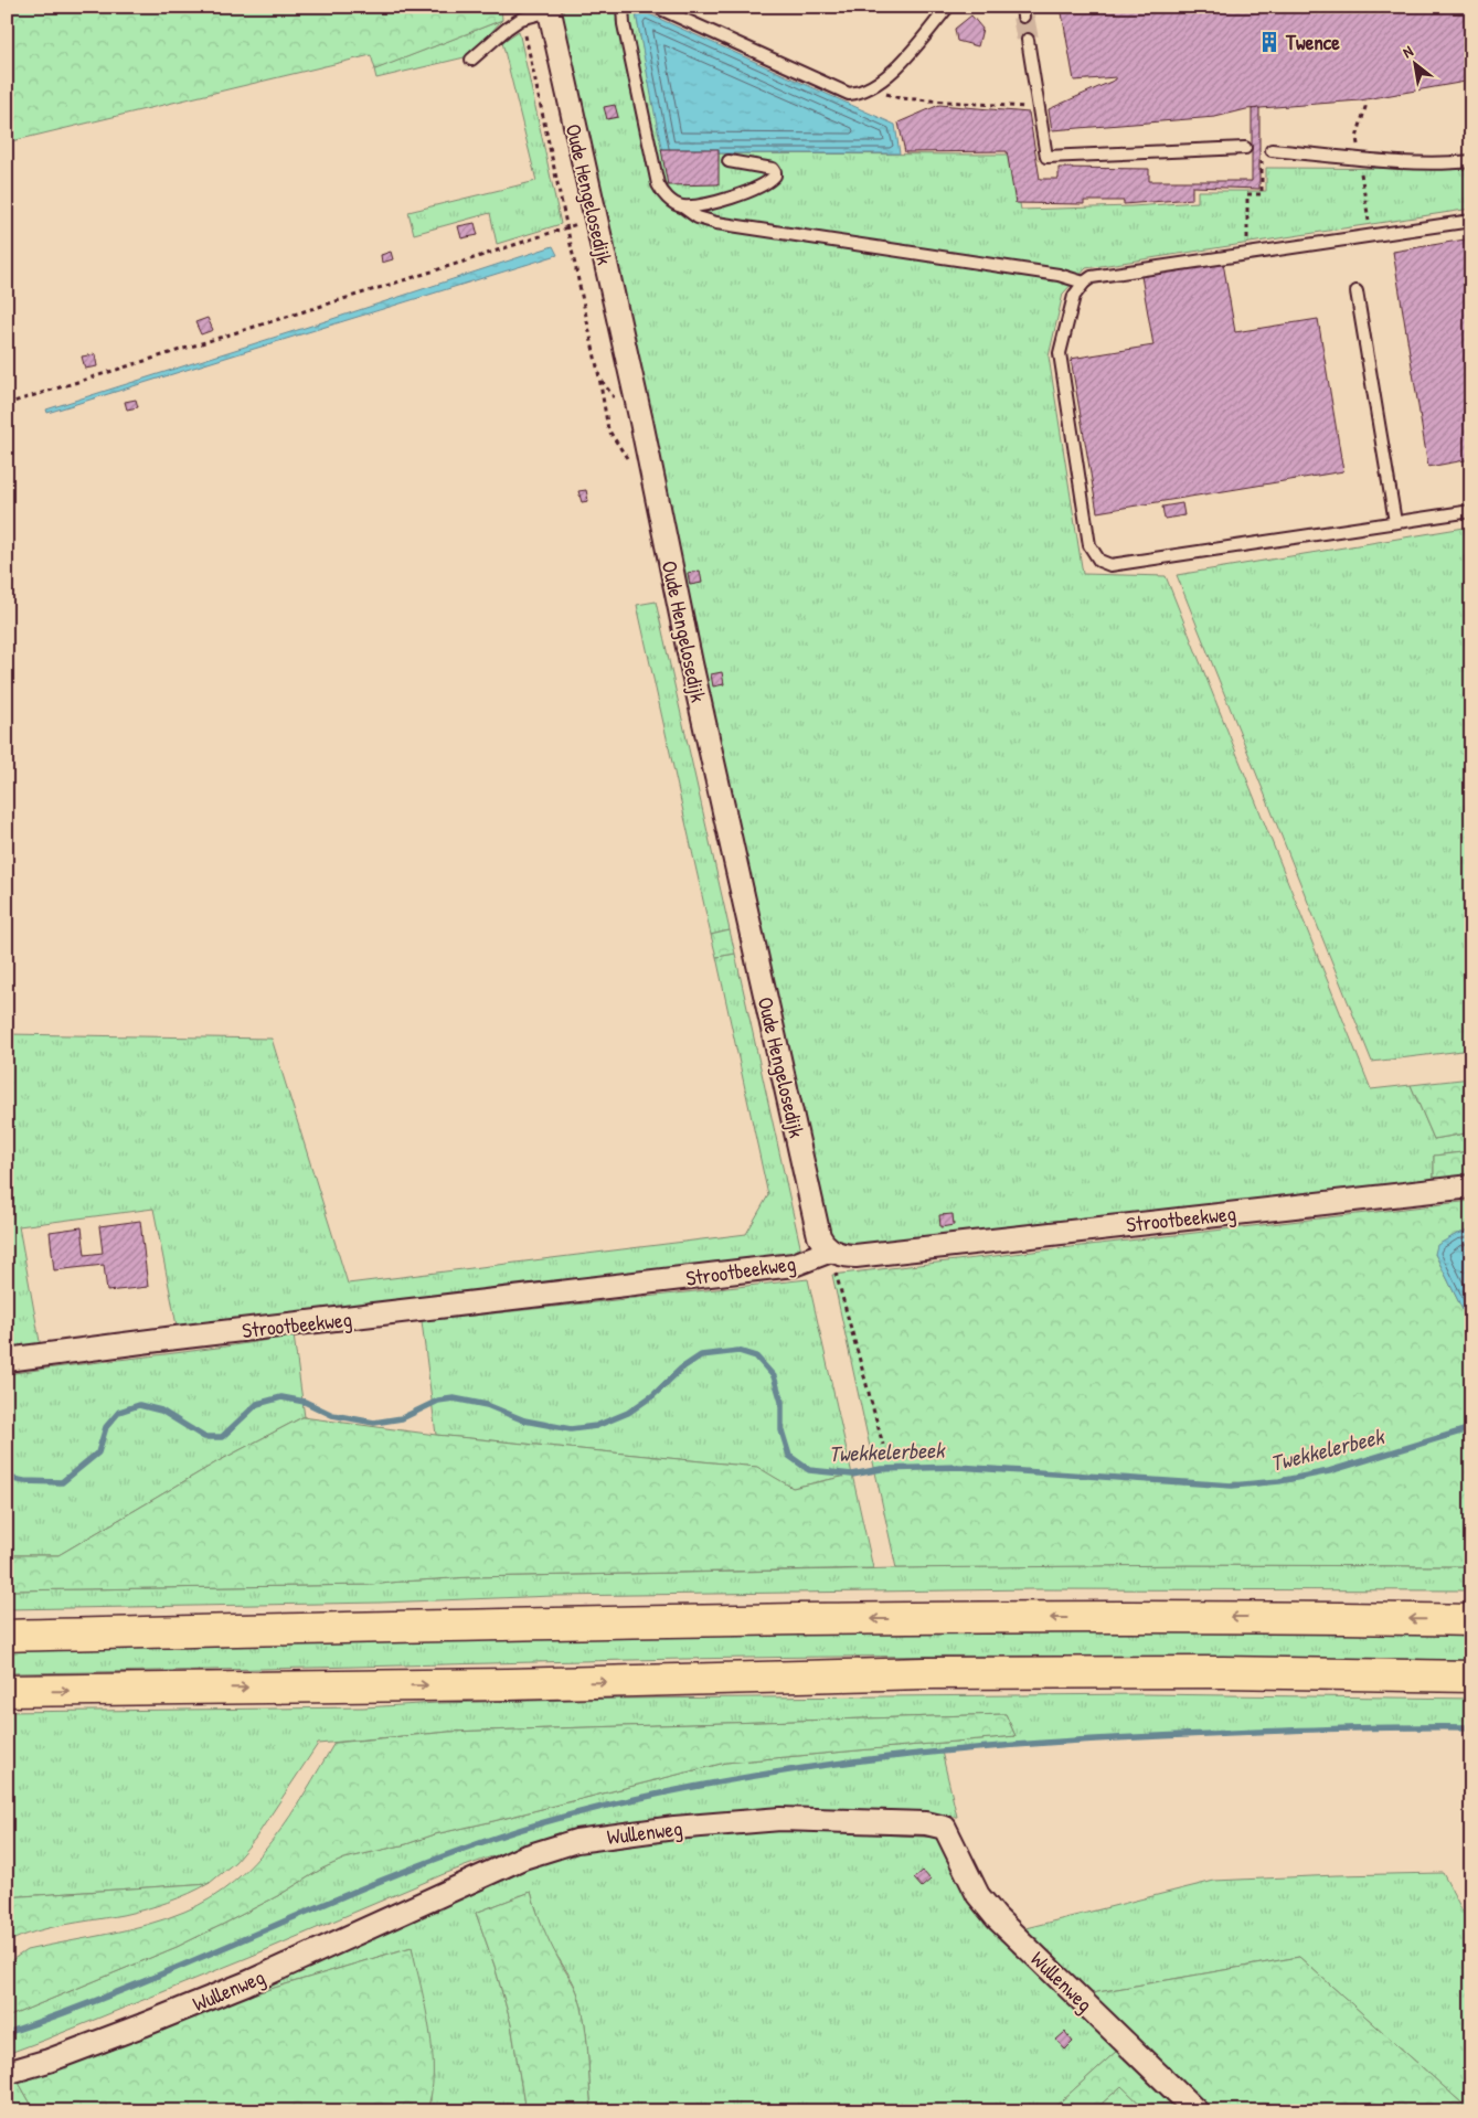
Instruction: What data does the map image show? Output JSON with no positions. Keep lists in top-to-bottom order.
{
  "streets": {
    "street": ["Oude Hengelosedijk", "Strootbeekweg", "Wullenweg"]
  },
  "crossings": [
    ["Oude Hengelosedijk", "Strootbeekweg"]
  ],
  "water": ["Twekkelerbeek"],
  "places": {
    "building": ["Twence"]
  },
  "north": "top left"
}
